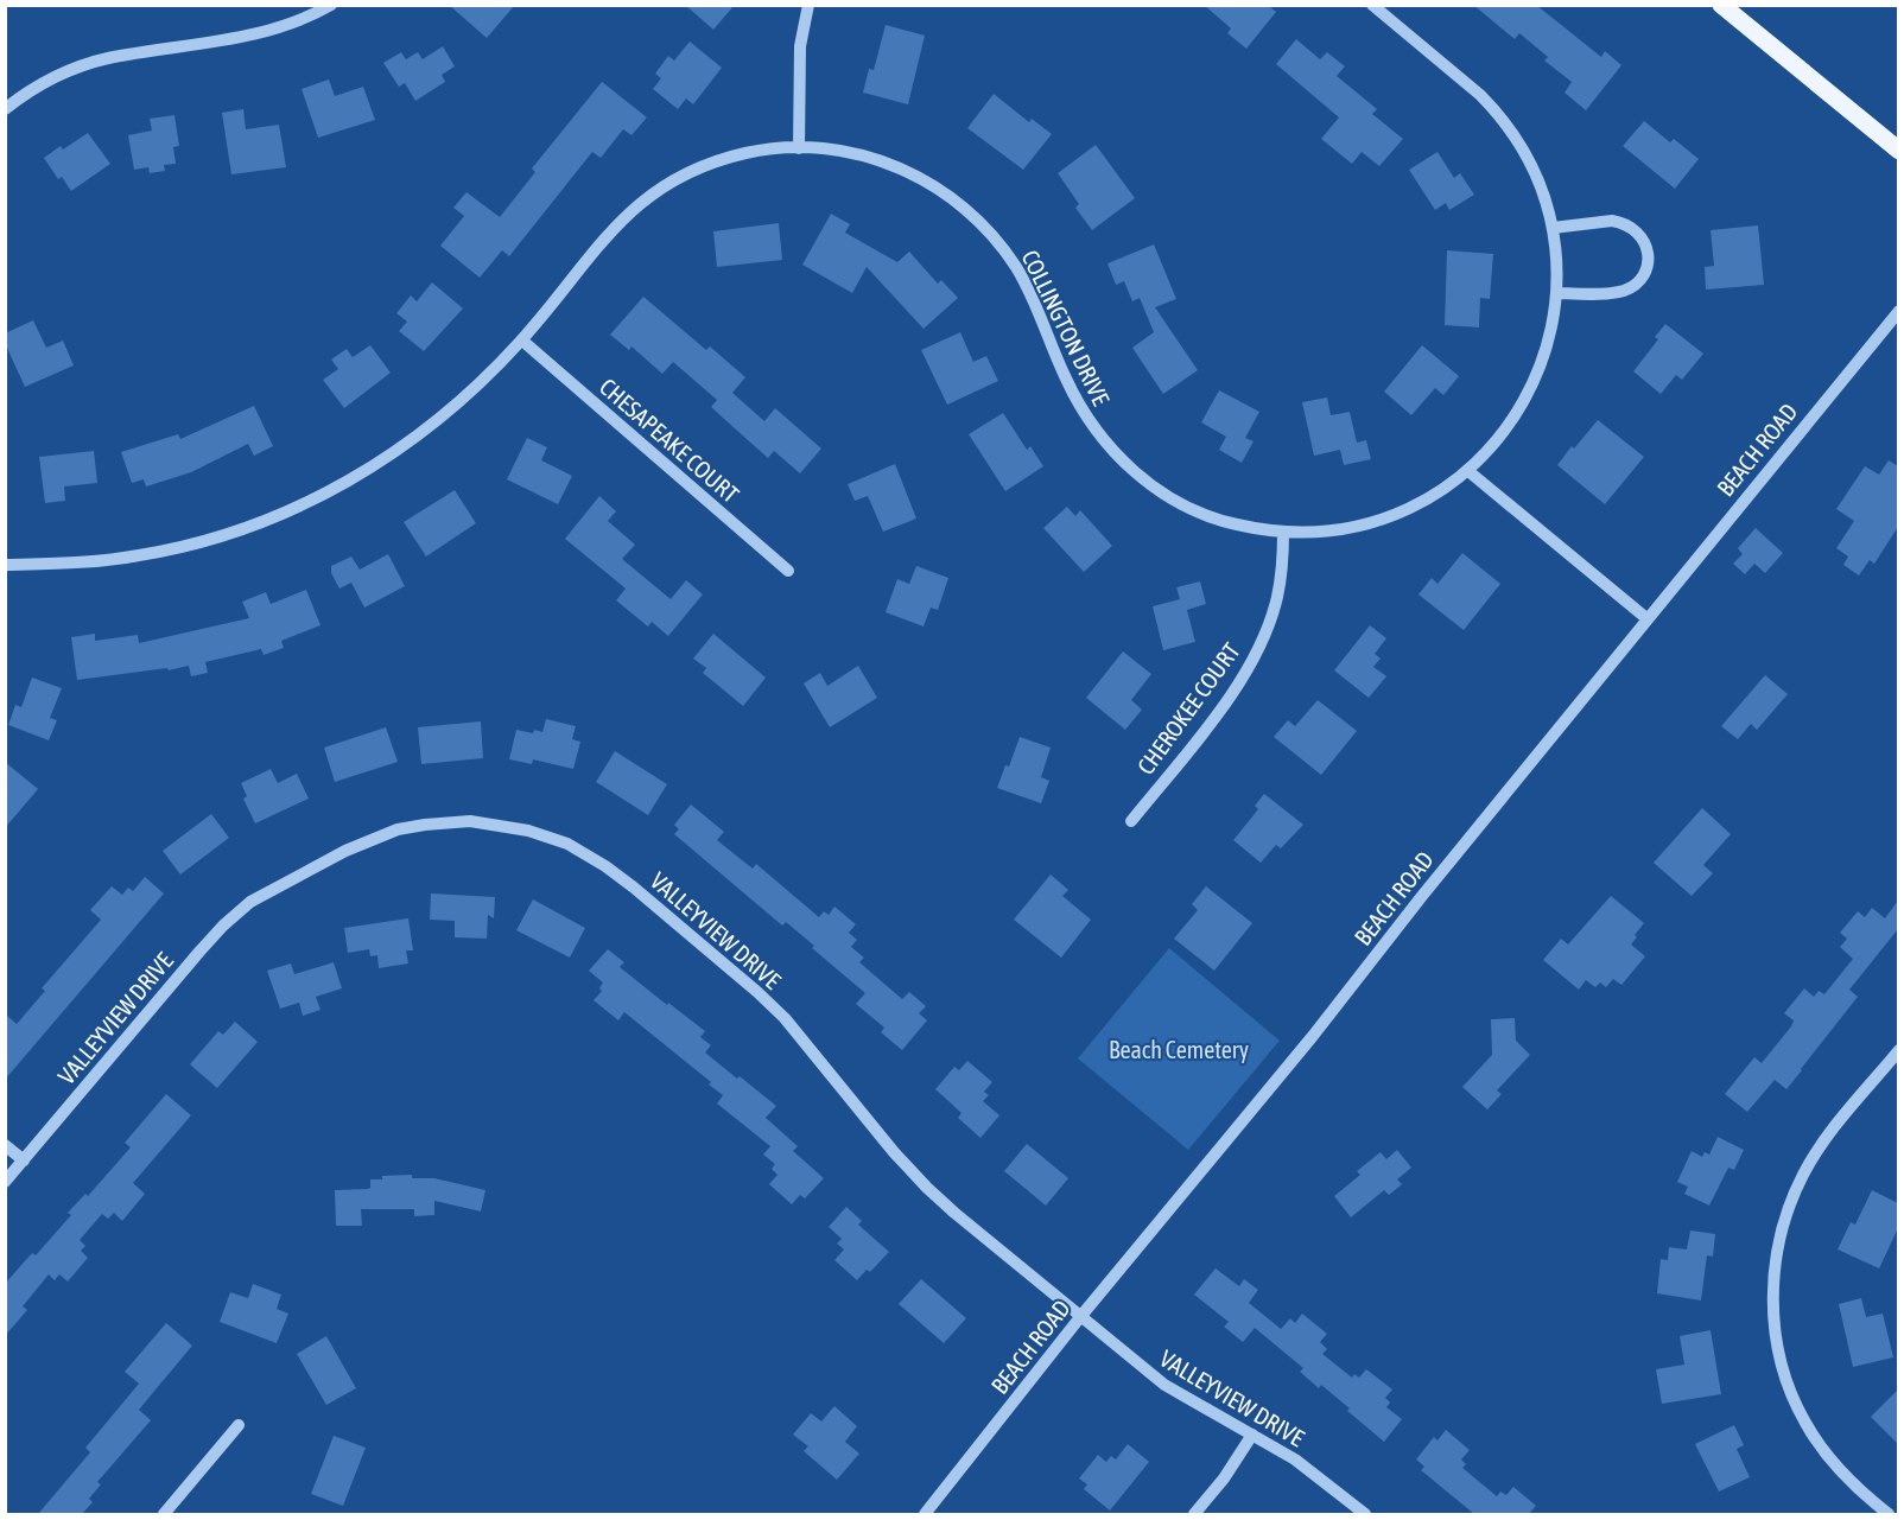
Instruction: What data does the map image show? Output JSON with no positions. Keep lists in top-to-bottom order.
{
  "streets": {
    "street": [
      "COLLINGTON DRIVE",
      "CHESAPEAKE COURT",
      "BEACH ROAD",
      "CHEROKEE COURT",
      "VALLEYVIEW DRIVE"
    ]
  },
  "crossings": [
    ["COLLINGTON DRIVE", "CHESAPEAKE COURT"],
    ["COLLINGTON DRIVE", "CHEROKEE COURT"],
    ["BEACH ROAD", "VALLEYVIEW DRIVE"]
  ],
  "parks": ["Beach Cemetery"]
}
